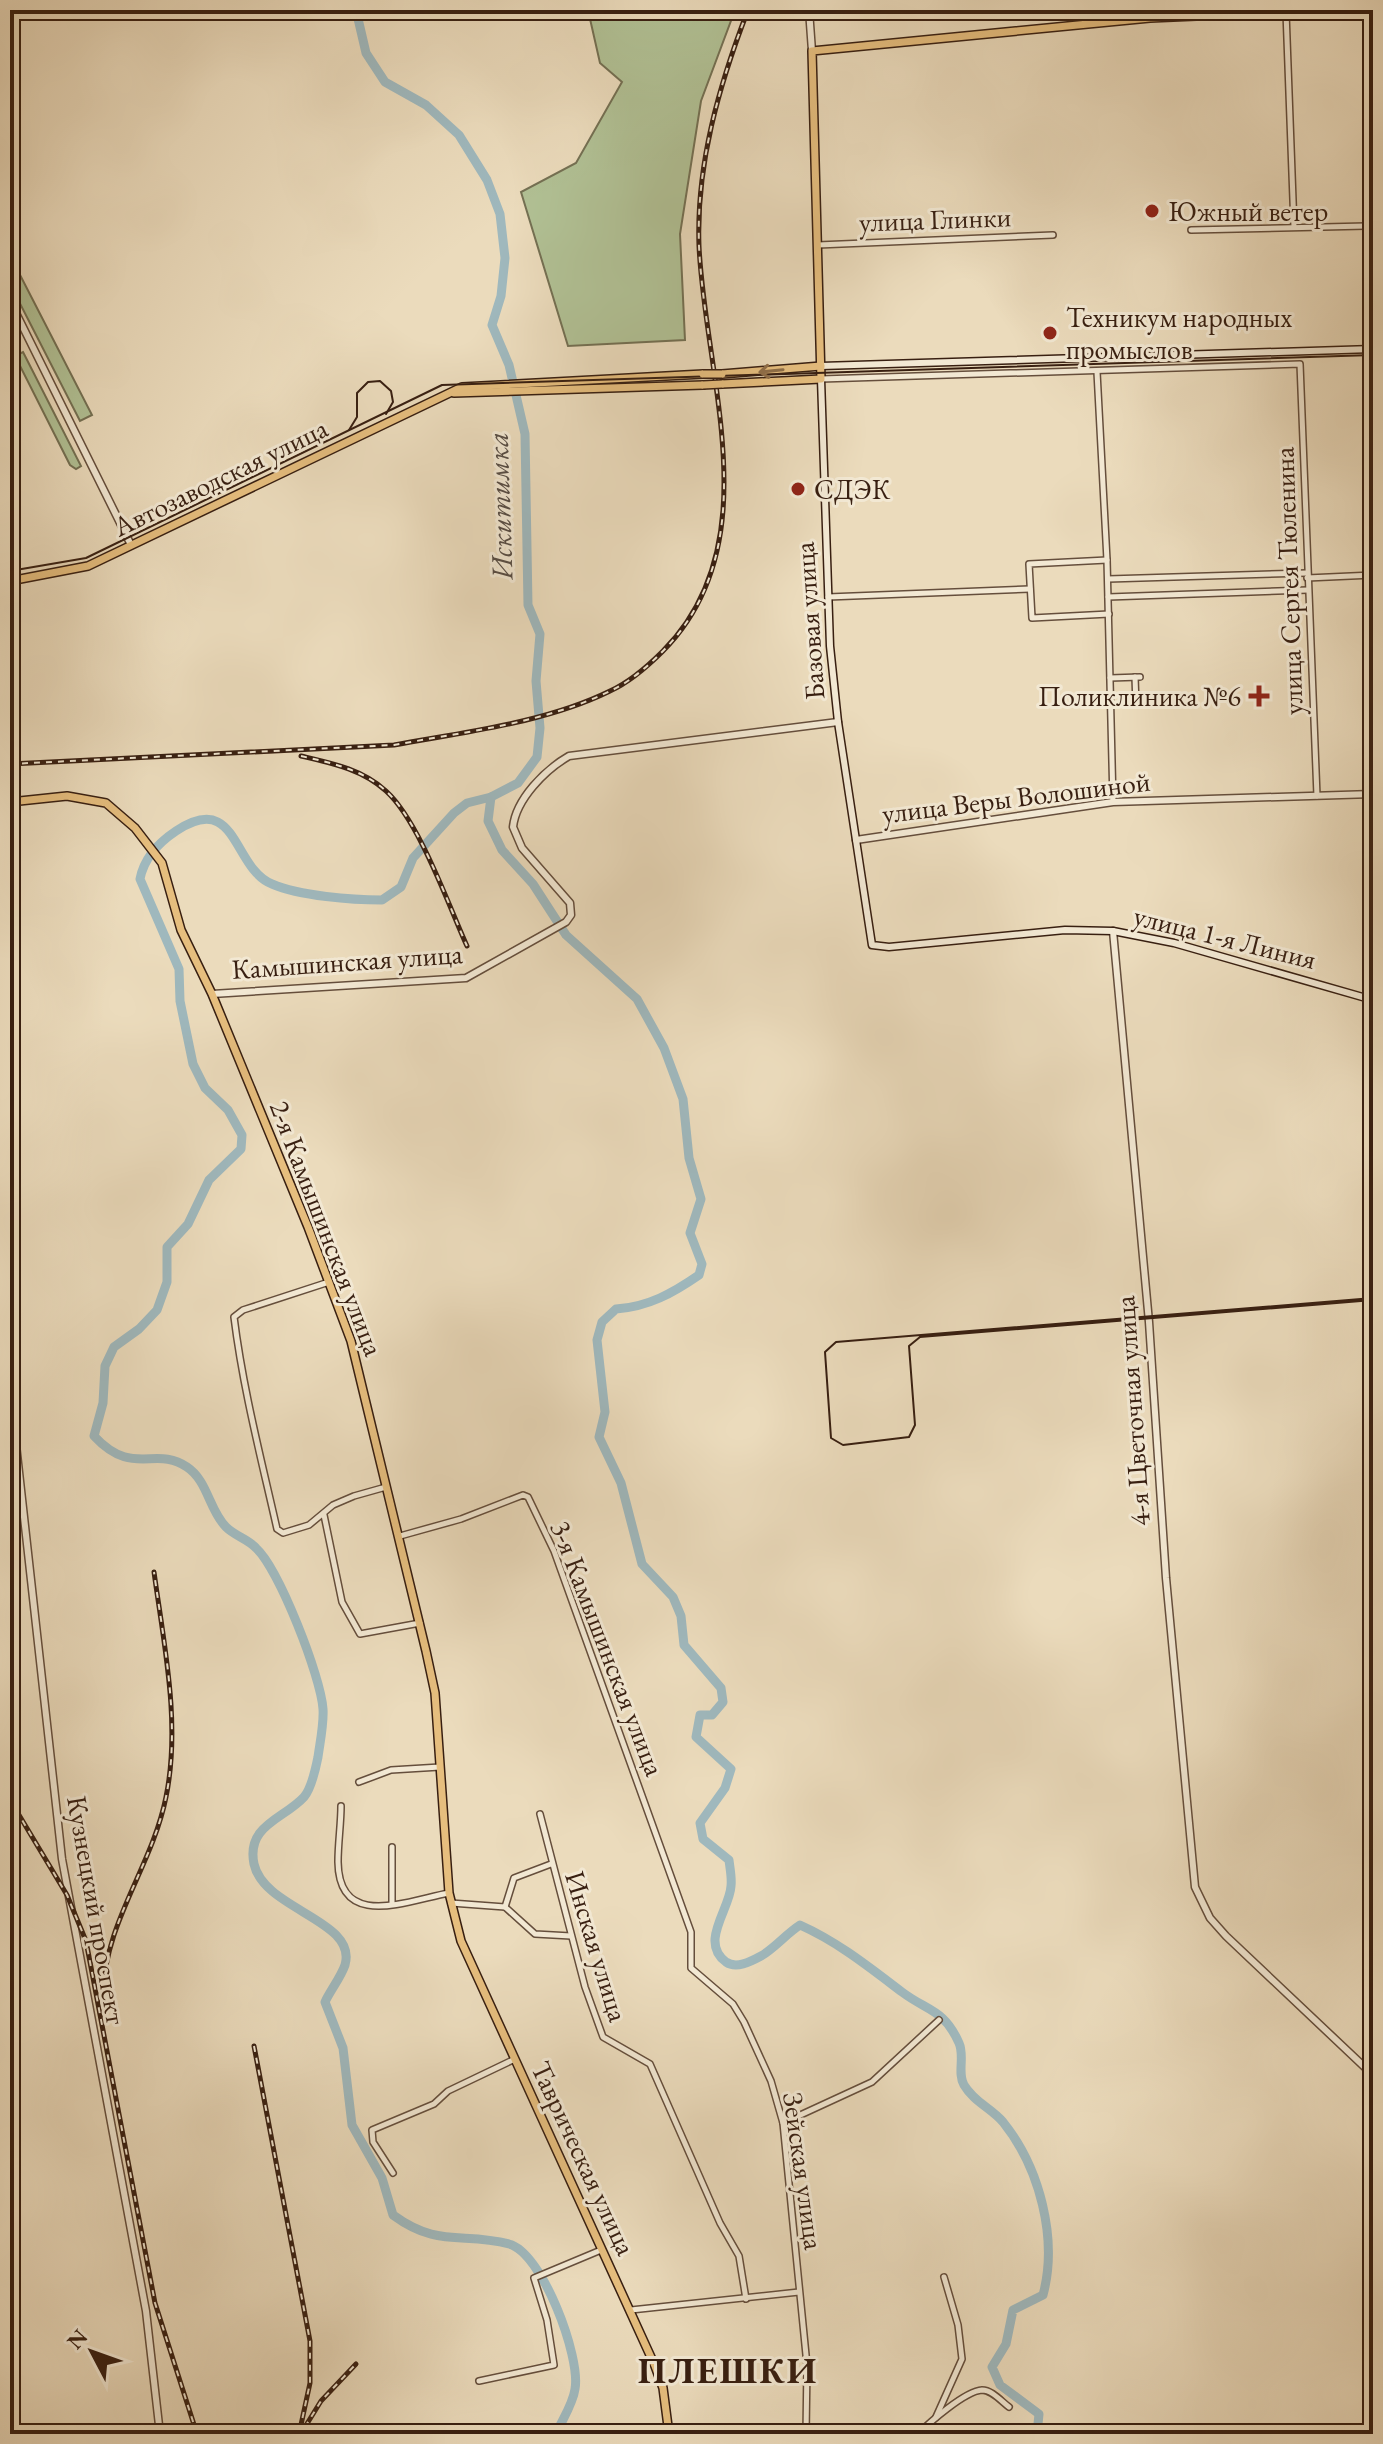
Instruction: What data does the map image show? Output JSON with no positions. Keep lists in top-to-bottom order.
{
  "streets": {
    "main road": [
      "Автозаводская улица",
      "Базовая улица",
      "2-я Камышинская улица",
      "Таврическая улица"
    ],
    "street": [
      "улица Глинки",
      "улица Сергея Тюленина",
      "улица Веры Волошиной",
      "улица 1-я Линия",
      "Камышинская улица",
      "4-я Цветочная улица",
      "3-я Камышинская улица",
      "Кузнецкий проспект",
      "Инская улица",
      "Зейская улица"
    ]
  },
  "crossings": [
    ["улица Глинки", "Базовая улица"],
    ["Автозаводская улица", "Базовая улица"],
    ["улица Сергея Тюленина", "улица Веры Волошиной"],
    ["Базовая улица", "улица Веры Волошиной"],
    ["Базовая улица", "улица 1-я Линия"],
    ["Базовая улица", "Камышинская улица"],
    ["улица 1-я Линия", "4-я Цветочная улица"],
    ["Камышинская улица", "2-я Камышинская улица"],
    ["2-я Камышинская улица", "3-я Камышинская улица"],
    ["2-я Камышинская улица", "Таврическая улица"],
    ["3-я Камышинская улица", "Зейская улица"]
  ],
  "districts": ["ПЛЕШКИ"],
  "water": ["Искитимка"],
  "places": {
    "other": ["Южный ветер", "Техникум народных промыслов", "СДЭК"],
    "health": ["Поликлиника №6"]
  },
  "north": "top left"
}
